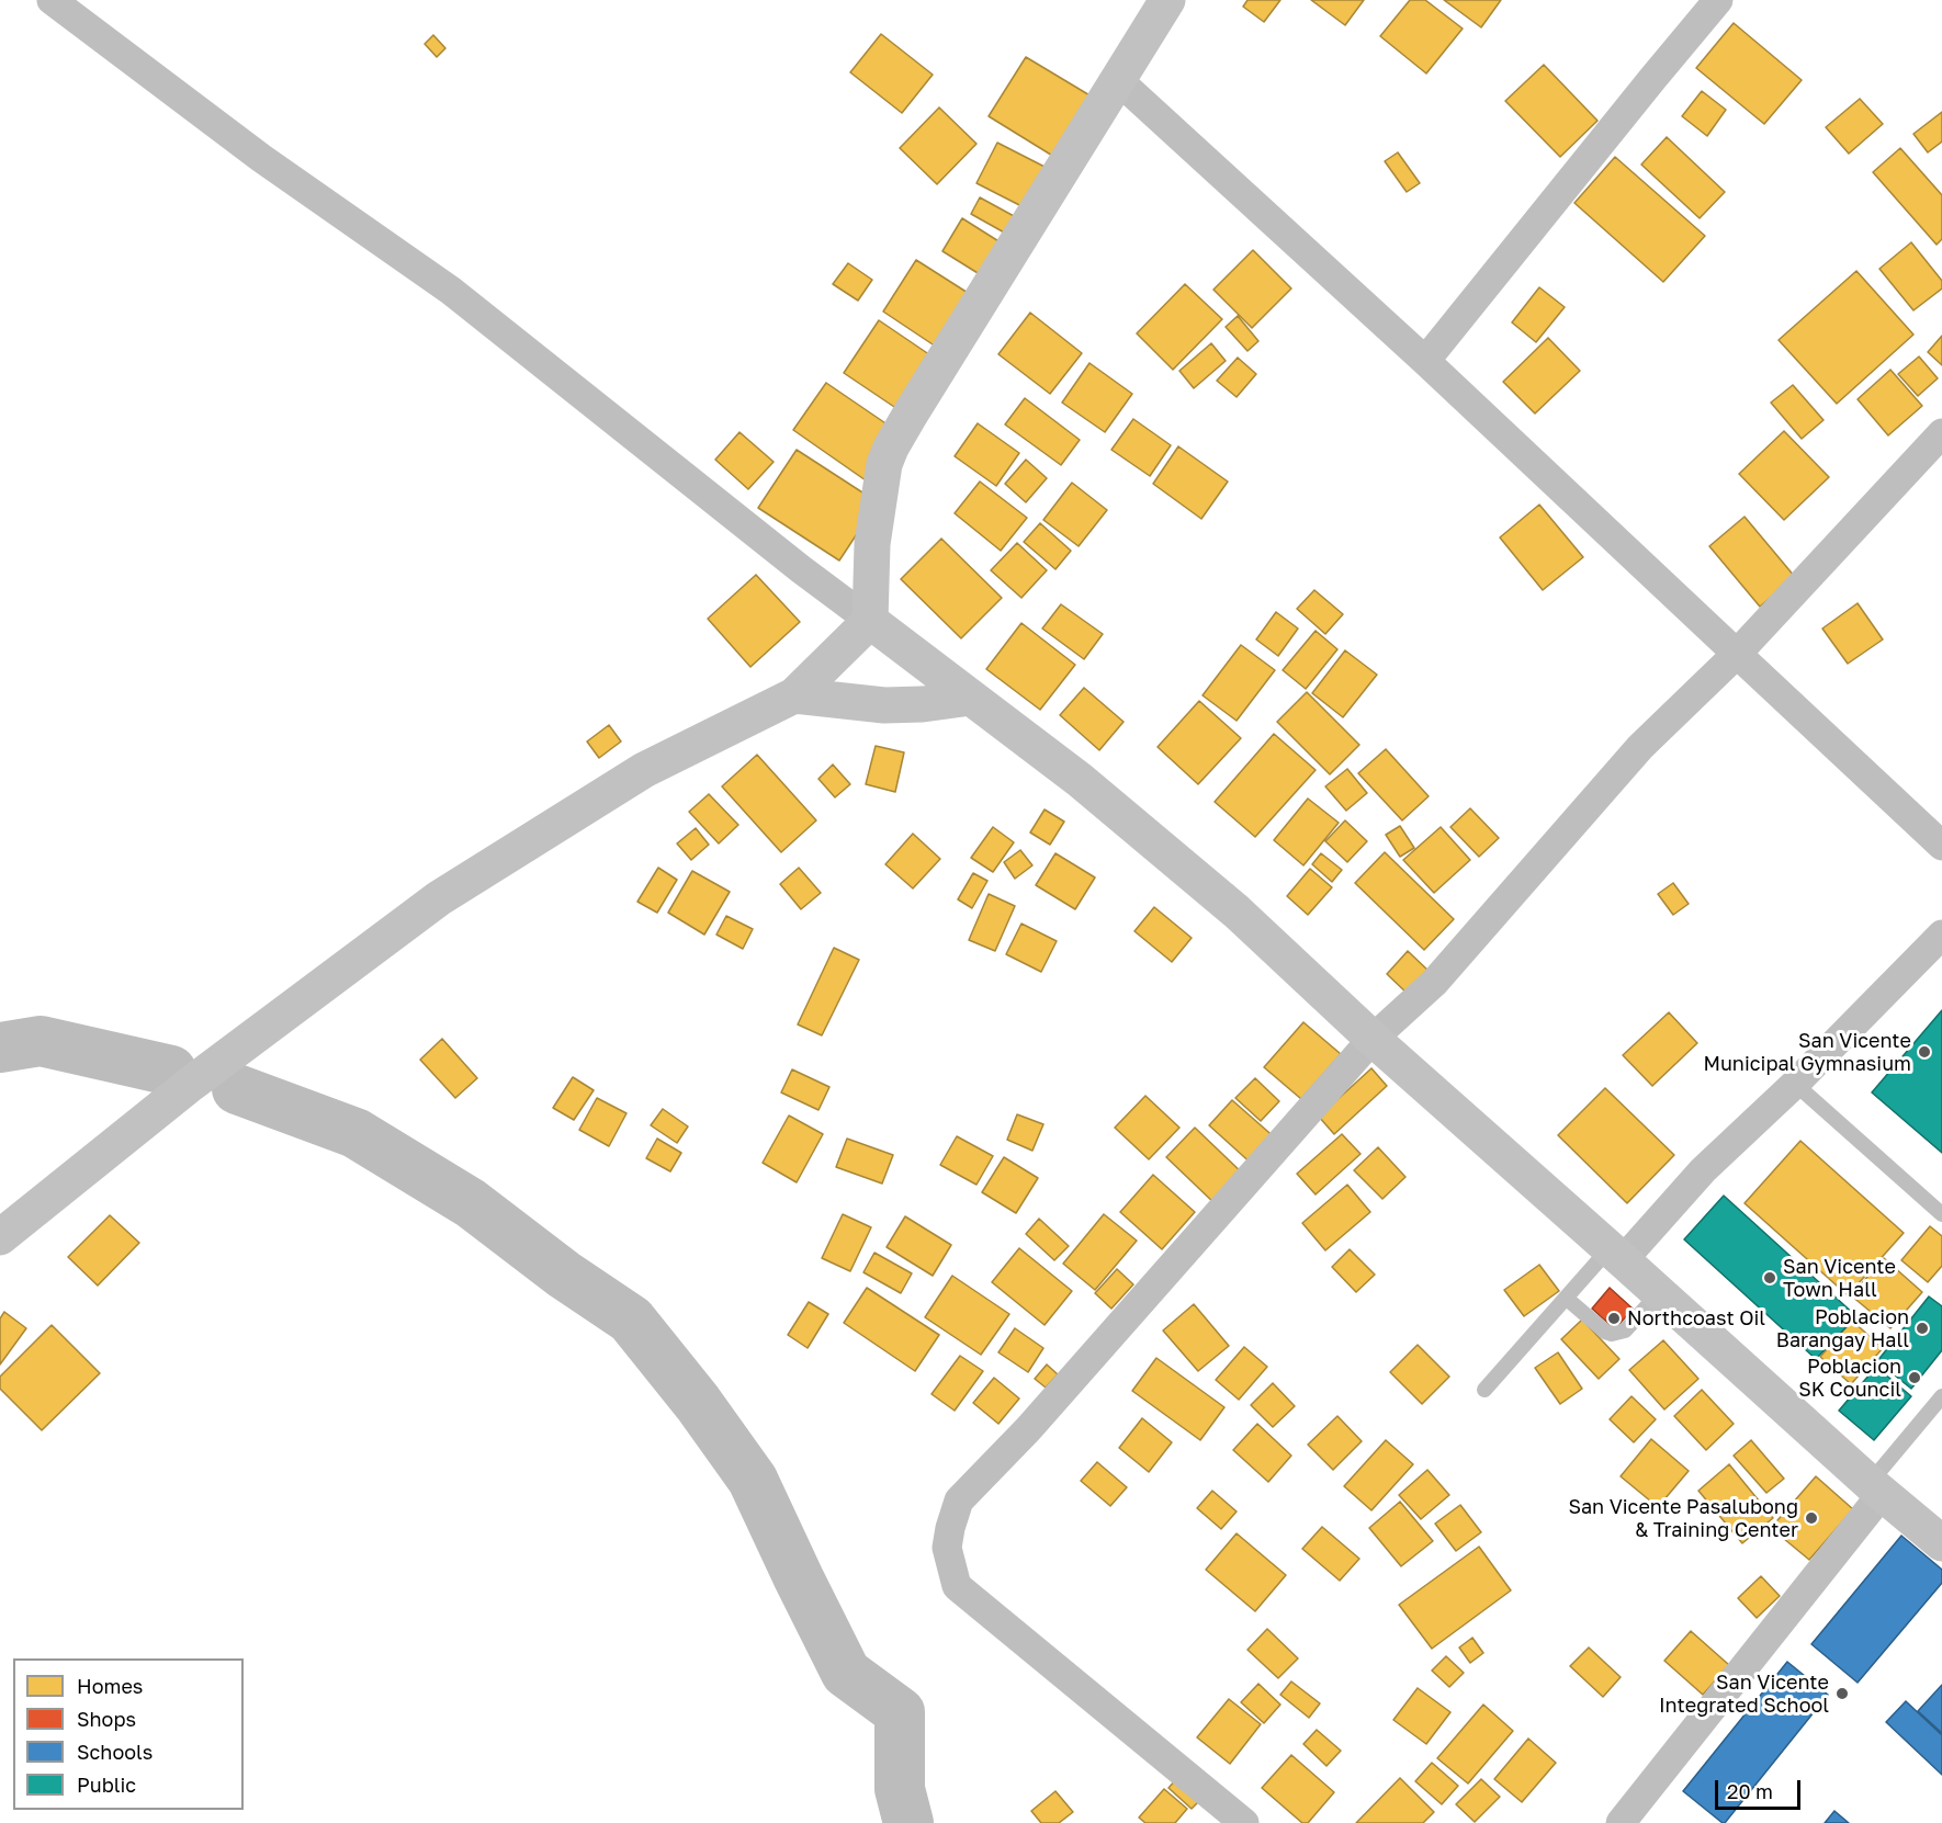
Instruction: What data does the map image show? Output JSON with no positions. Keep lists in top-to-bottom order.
{
  "places": [
    "San Vicente Municipal Gymnasium",
    "San Vicente Town Hall",
    "Northcoast Oil",
    "Poblacion Barangay Hall",
    "Poblacion SK Council",
    "San Vicente Pasalubong & Training Center",
    "San Vicente Integrated School"
  ],
  "legend": [
    "Homes",
    "Shops",
    "Schools",
    "Public"
  ],
  "scale_bar": "20 m"
}
